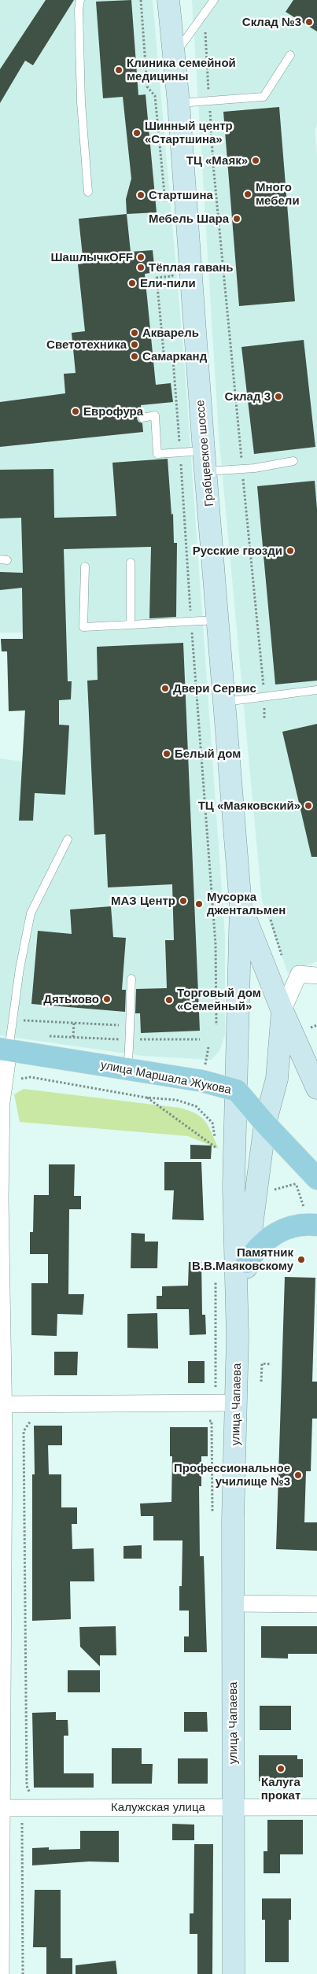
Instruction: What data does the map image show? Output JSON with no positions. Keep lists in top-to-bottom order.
{
  "streets": {
    "main road": ["Грабцевское шоссе", "улица Маршала Жукова", "улица Чапаева"],
    "street": ["Калужская улица"]
  },
  "crossings": [
    ["Грабцевское шоссе", "улица Чапаева"],
    ["улица Маршала Жукова", "улица Чапаева"],
    ["улица Чапаева", "Калужская улица"]
  ],
  "places": [
    "Склад №3",
    "Клиника семейной медицины",
    "Шинный центр «Стартшина»",
    "ТЦ «Маяк»",
    "Много мебели",
    "Стартшина",
    "Мебель Шара",
    "ШашлычкOFF",
    "Тёплая гавань",
    "Ели-пили",
    "Акварель",
    "Светотехника",
    "Самарканд",
    "Склад 3",
    "Еврофура",
    "Русские гвозди",
    "Двери Сервис",
    "Белый дом",
    "ТЦ «Маяковский»",
    "МАЗ Центр",
    "Мусорка джентальмен",
    "Дятьково",
    "Торговый дом «Семейный»",
    "Памятник В.В.Маяковскому",
    "Профессиональное училище №3",
    "Калуга прокат"
  ]
}
